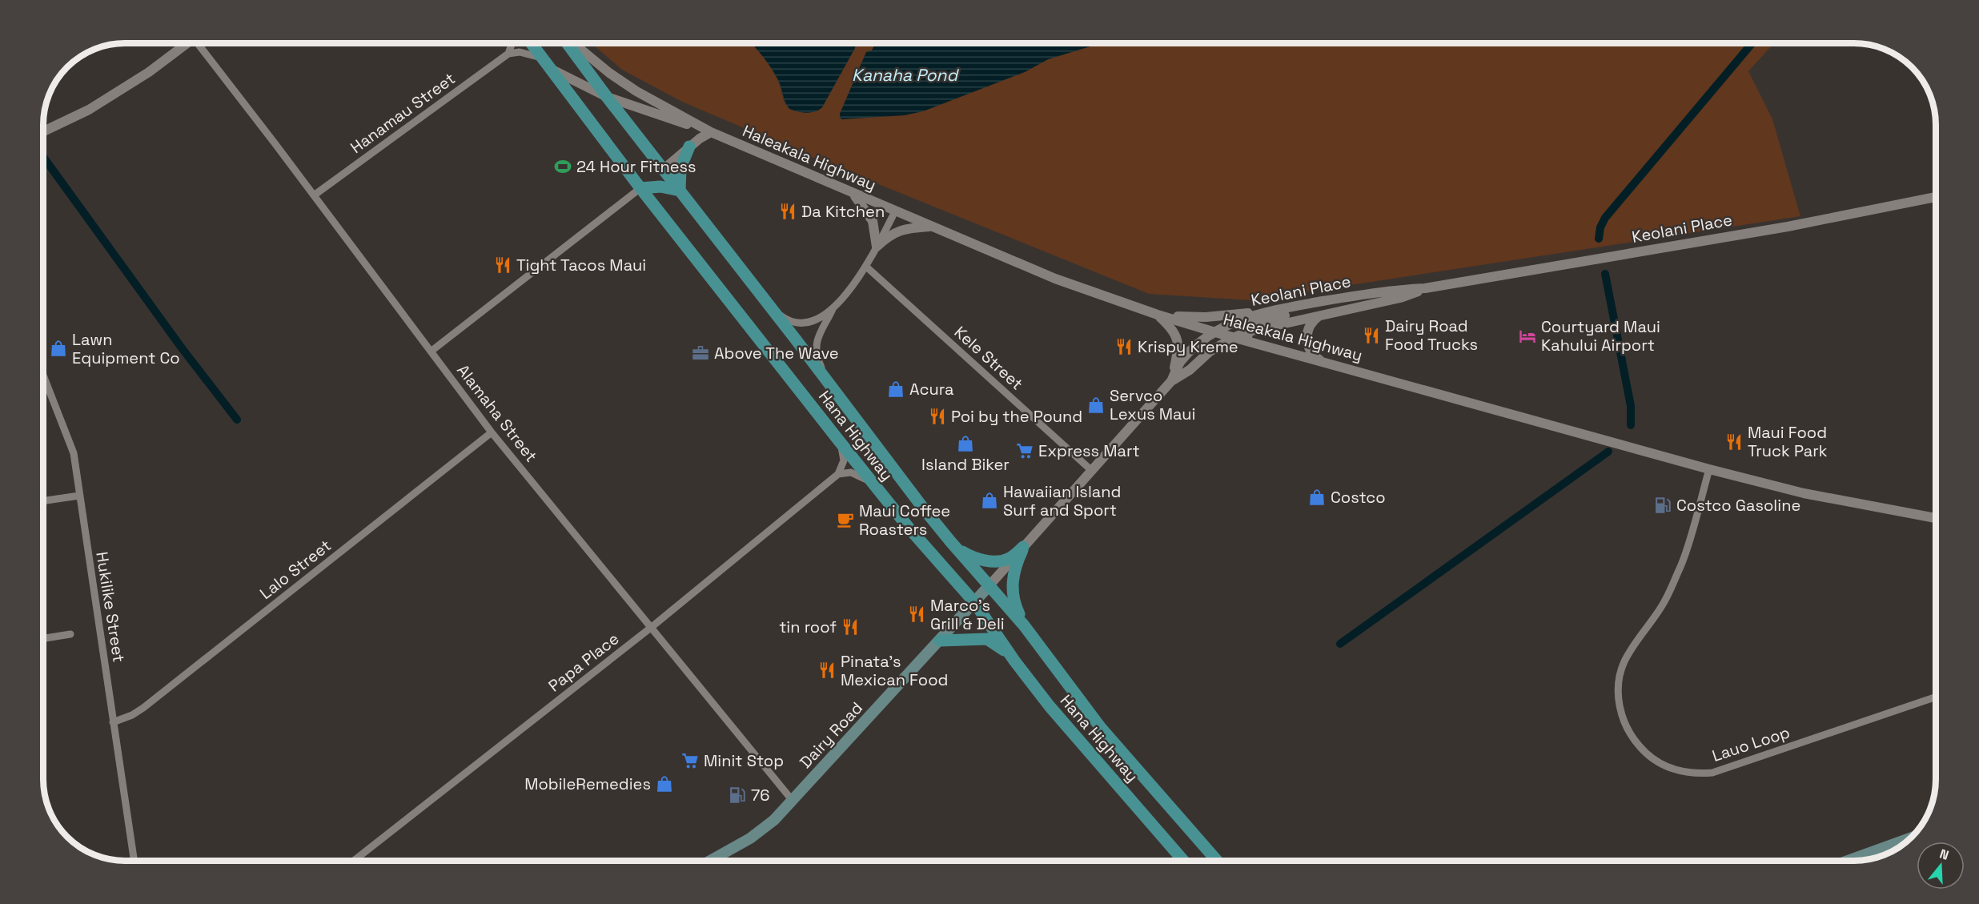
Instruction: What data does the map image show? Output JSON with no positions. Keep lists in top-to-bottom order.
{
  "streets": {
    "main road": ["Hana Highway", "Dairy Road"],
    "street": [
      "Hanamau Street",
      "Haleakala Highway",
      "Keolani Place",
      "Kele Street",
      "Alamaha Street",
      "Lalo Street",
      "Hukilike Street",
      "Papa Place",
      "Lauo Loop"
    ]
  },
  "crossings": [
    ["Hanamau Street", "Alamaha Street"],
    ["Haleakala Highway", "Keolani Place"],
    ["Haleakala Highway", "Hana Highway"],
    ["Haleakala Highway", "Lauo Loop"],
    ["Alamaha Street", "Lalo Street"],
    ["Alamaha Street", "Papa Place"],
    ["Alamaha Street", "Dairy Road"],
    ["Hana Highway", "Dairy Road"],
    ["Lalo Street", "Hukilike Street"]
  ],
  "water": ["Kanaha Pond"],
  "places": {
    "sports": ["24 Hour Fitness"],
    "restaurant": [
      "Da Kitchen",
      "Tight Tacos Maui",
      "Dairy Road Food Trucks",
      "Krispy Kreme",
      "Poi by the Pound",
      "Maui Food Truck Park",
      "Marco's Grill & Deli",
      "tin roof",
      "Pinata’s Mexican Food"
    ],
    "hotel": ["Courtyard Maui Kahului Airport"],
    "shop": [
      "Lawn Equipment Co",
      "Acura",
      "Servco Lexus Maui",
      "Island Biker",
      "Costco",
      "Hawaiian Island Surf and Sport",
      "MobileRemedies"
    ],
    "office": ["Above The Wave"],
    "supermarket": ["Express Mart", "Minit Stop"],
    "fuel station": ["Costco Gasoline", "76"],
    "cafe": ["Maui Coffee Roasters"]
  },
  "north": "top"
}
